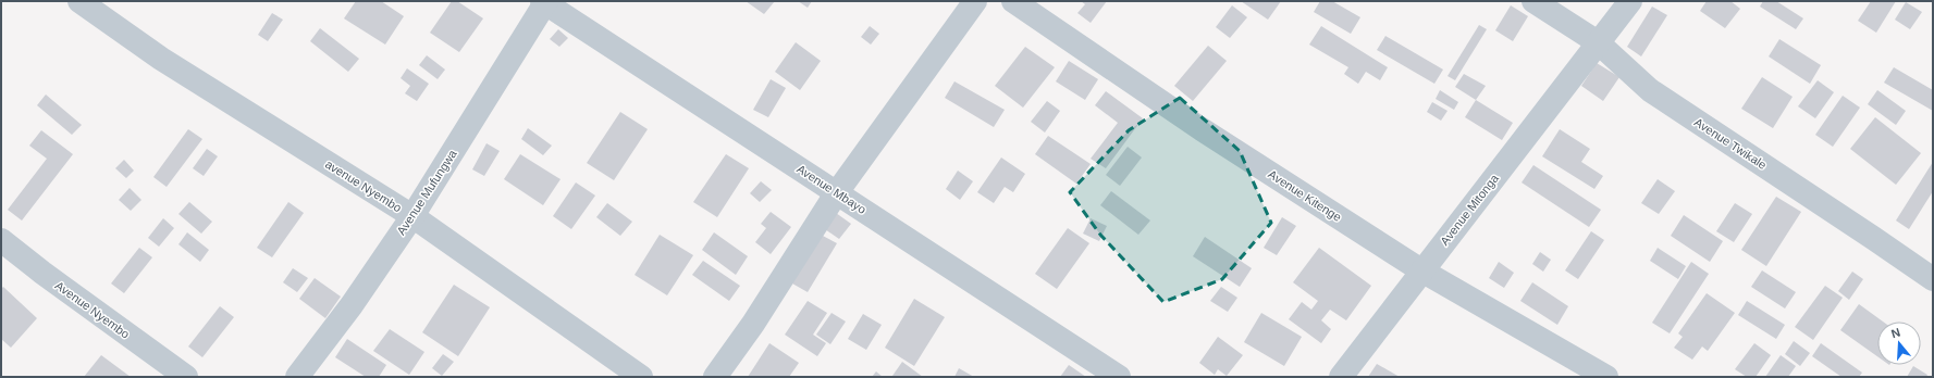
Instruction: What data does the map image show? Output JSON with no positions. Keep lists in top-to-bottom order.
{
  "streets": {
    "street": [
      "Avenue Twikale",
      "avenue Nyembo",
      "Avenue Mbayo",
      "Avenue Mufungwa",
      "Avenue Kitenge",
      "Avenue Mitonga",
      "Avenue Nyembo"
    ]
  },
  "crossings": [
    ["Avenue Twikale", "Avenue Mitonga"],
    ["avenue Nyembo", "Avenue Mufungwa"],
    ["Avenue Mbayo", "Avenue Mufungwa"],
    ["Avenue Kitenge", "Avenue Mitonga"]
  ],
  "north": "top"
}
